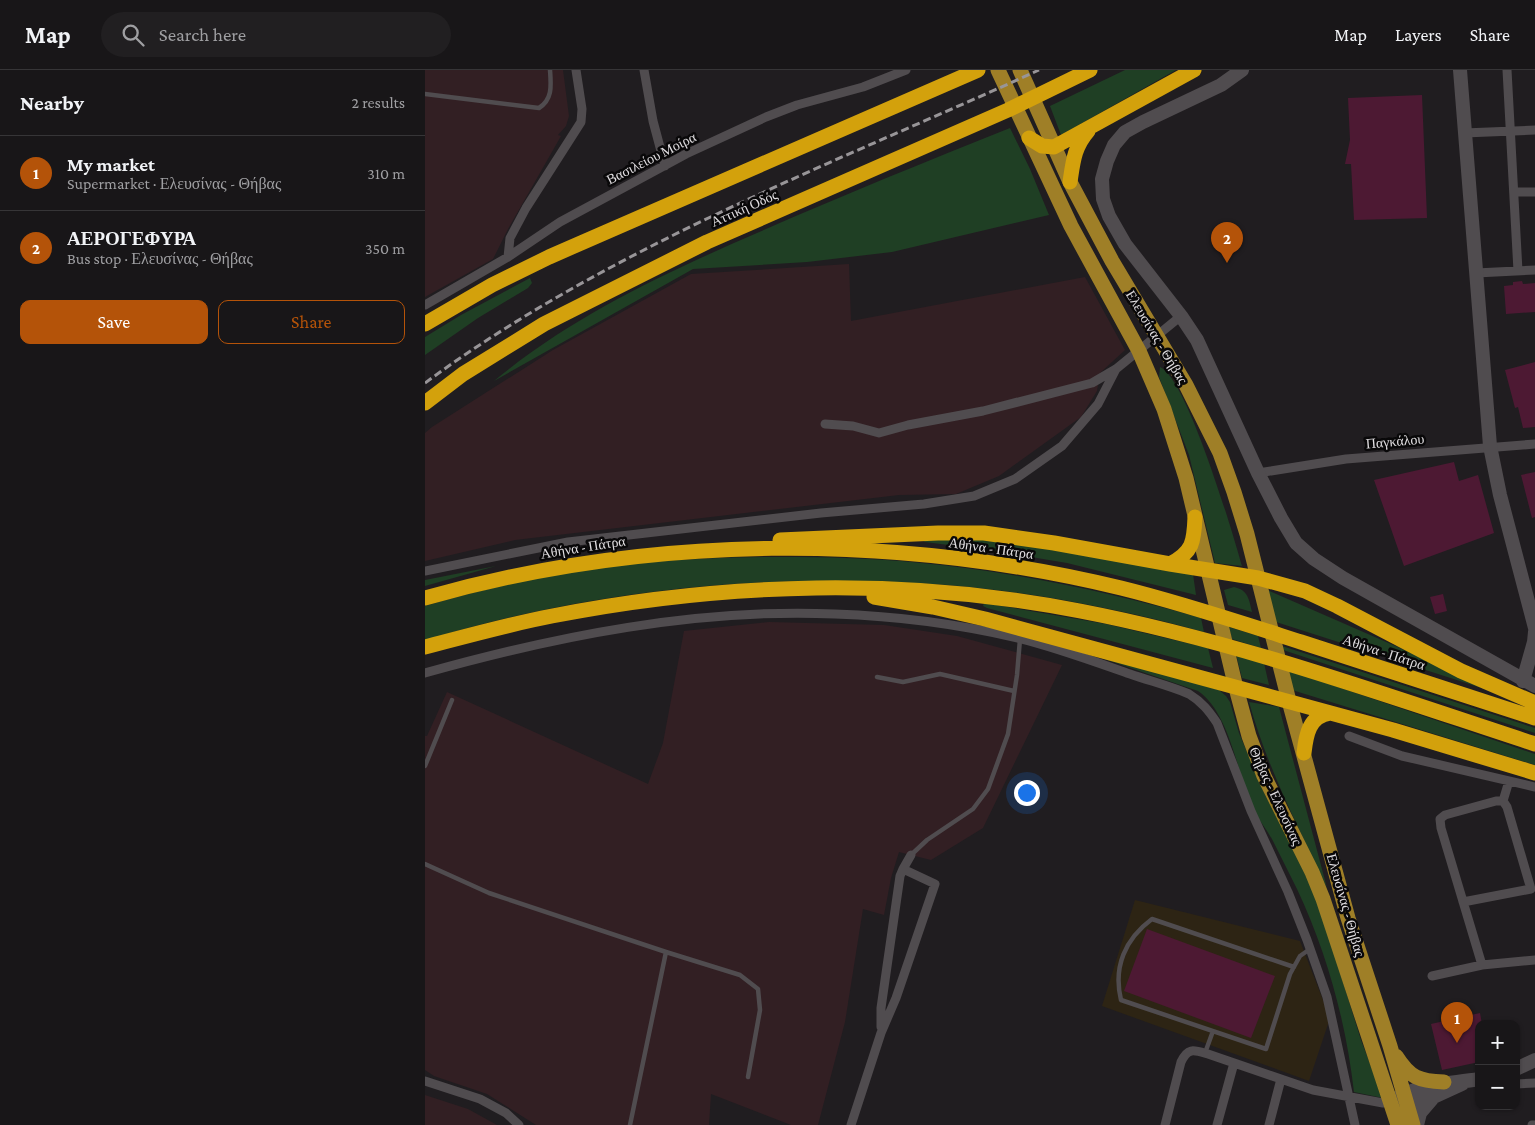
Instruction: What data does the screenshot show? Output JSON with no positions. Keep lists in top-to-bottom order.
{
  "streets": {
    "highway": ["Αττική Οδός", "Αθήνα - Πάτρα"],
    "main road": ["Ελευσίνας - Θήβας", "Θήβας - Ελευσίνας"],
    "street": ["Βασιλείου Μοίρα", "Παγκάλου"]
  },
  "crossings": [
    ["Ελευσίνας - Θήβας", "Θήβας - Ελευσίνας"]
  ],
  "page": {
    "header": "Map",
    "search": "Search here",
    "nav": ["Map", "Layers", "Share"],
    "heading": ["Nearby", "2 results"],
    "list": [
      {
        "mark": "1",
        "name": "My market",
        "note": "Supermarket · Ελευσίνας - Θήβας",
        "value": "310 m"
      },
      {
        "mark": "2",
        "name": "ΑΕΡΟΓΕΦΥΡΑ",
        "note": "Bus stop · Ελευσίνας - Θήβας",
        "value": "350 m"
      }
    ],
    "pins": ["2", "1"],
    "buttons": ["Save", "Share"],
    "map_buttons": ["+", "−"]
  }
}
